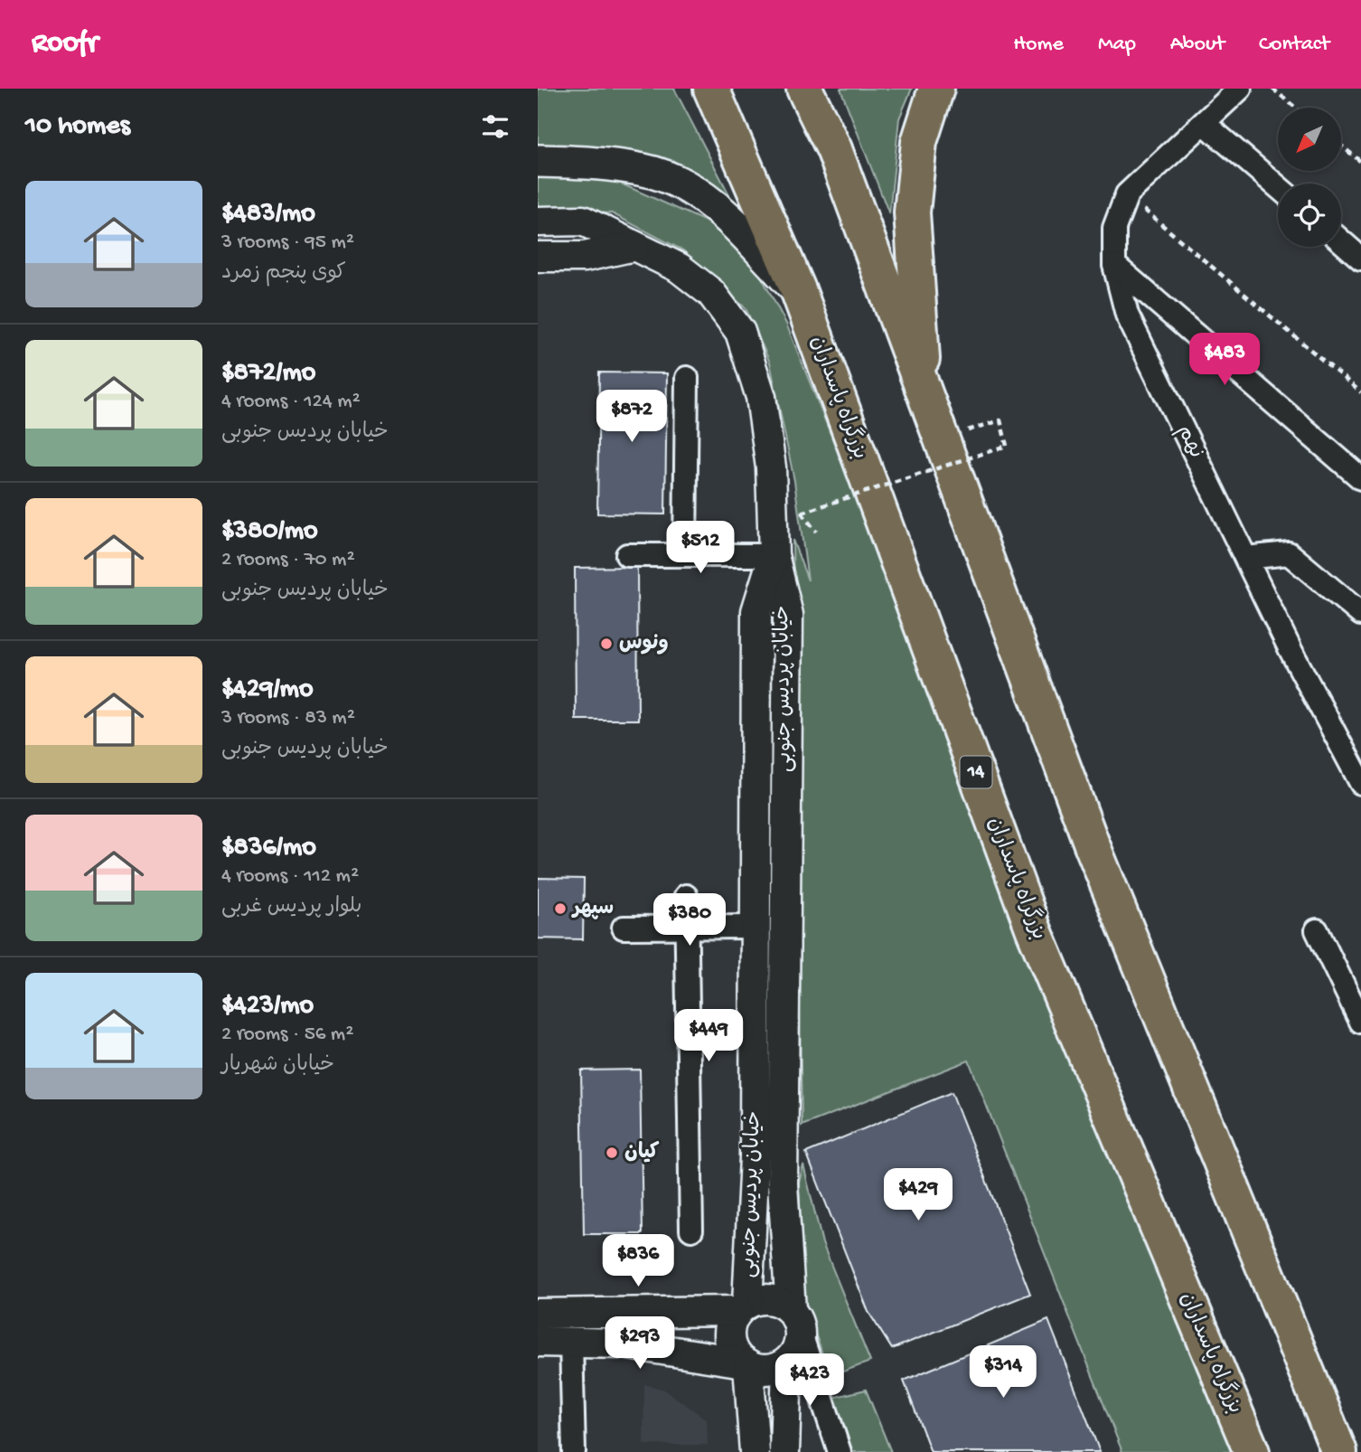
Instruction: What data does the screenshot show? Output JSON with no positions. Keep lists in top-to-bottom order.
{
  "streets": {
    "highway": ["بزرگراه پاسداران", "14"],
    "street": ["نهم", "خیابان پردیس جنوبی"]
  },
  "places": ["ونوس", "سپهر", "کیان"],
  "north": "bottom left",
  "page": {
    "header": "Roofr",
    "nav": [
      "Home",
      "Map",
      "About",
      "Contact"
    ],
    "heading": "10 homes",
    "list": [
      {
        "name": "$483/mo",
        "note": "3 rooms · 95 m² · کوی پنجم زمرد"
      },
      {
        "name": "$872/mo",
        "note": "4 rooms · 124 m² · خیابان پردیس جنوبی"
      },
      {
        "name": "$380/mo",
        "note": "2 rooms · 70 m² · خیابان پردیس جنوبی"
      },
      {
        "name": "$429/mo",
        "note": "3 rooms · 83 m² · خیابان پردیس جنوبی"
      },
      {
        "name": "$836/mo",
        "note": "4 rooms · 112 m² · بلوار پردیس غربی"
      },
      {
        "name": "$423/mo",
        "note": "2 rooms · 56 m² · خیابان شهریار"
      }
    ],
    "price": [
      "$483",
      "$872",
      "$512",
      "$380",
      "$449",
      "$429",
      "$836",
      "$293",
      "$314",
      "$423"
    ]
  }
}
